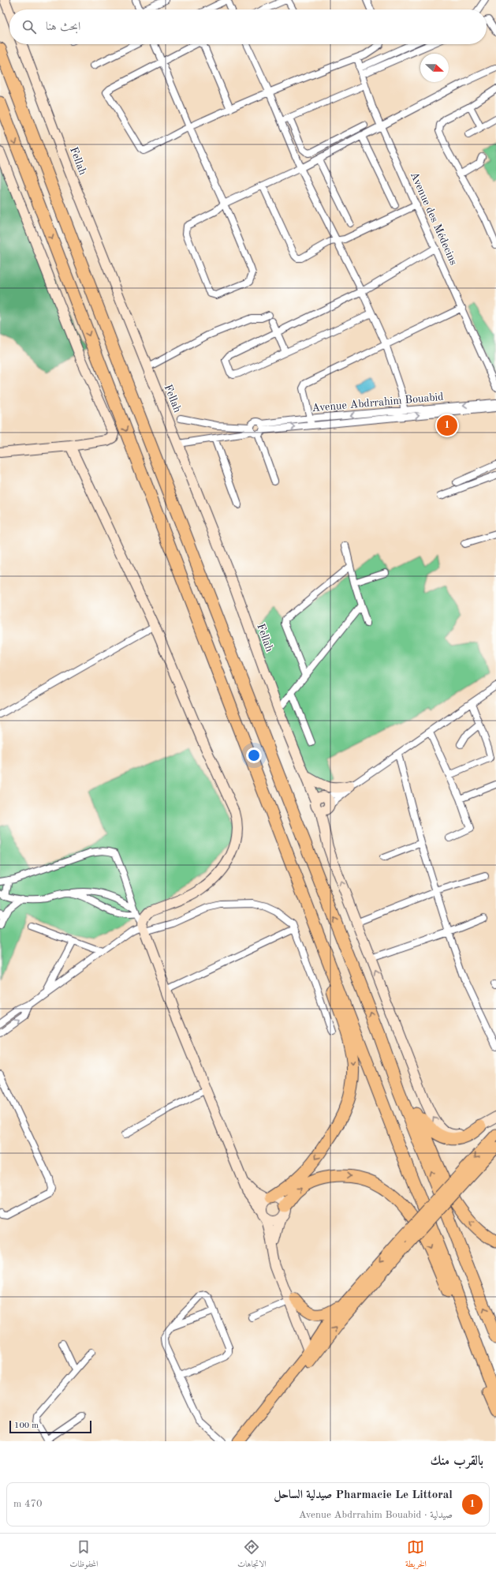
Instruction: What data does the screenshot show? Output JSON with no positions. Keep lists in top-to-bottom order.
{
  "streets": {
    "street": ["Fellah", "Avenue des Médecins", "Avenue Abdrrahim Bouabid"]
  },
  "scale_bar": "100 m",
  "north": "right",
  "page": {
    "search": "ابحث هنا",
    "pins": "1",
    "scale": "100 m",
    "heading": "بالقرب منك",
    "list": [
      {
        "mark": "1",
        "name": "Pharmacie Le Littoral صيدلية الساحل",
        "note": "صيدلية · Avenue Abdrrahim Bouabid",
        "value": "470 m"
      }
    ],
    "nav": ["الخريطة", "الاتجاهات", "المحفوظات"]
  }
}
